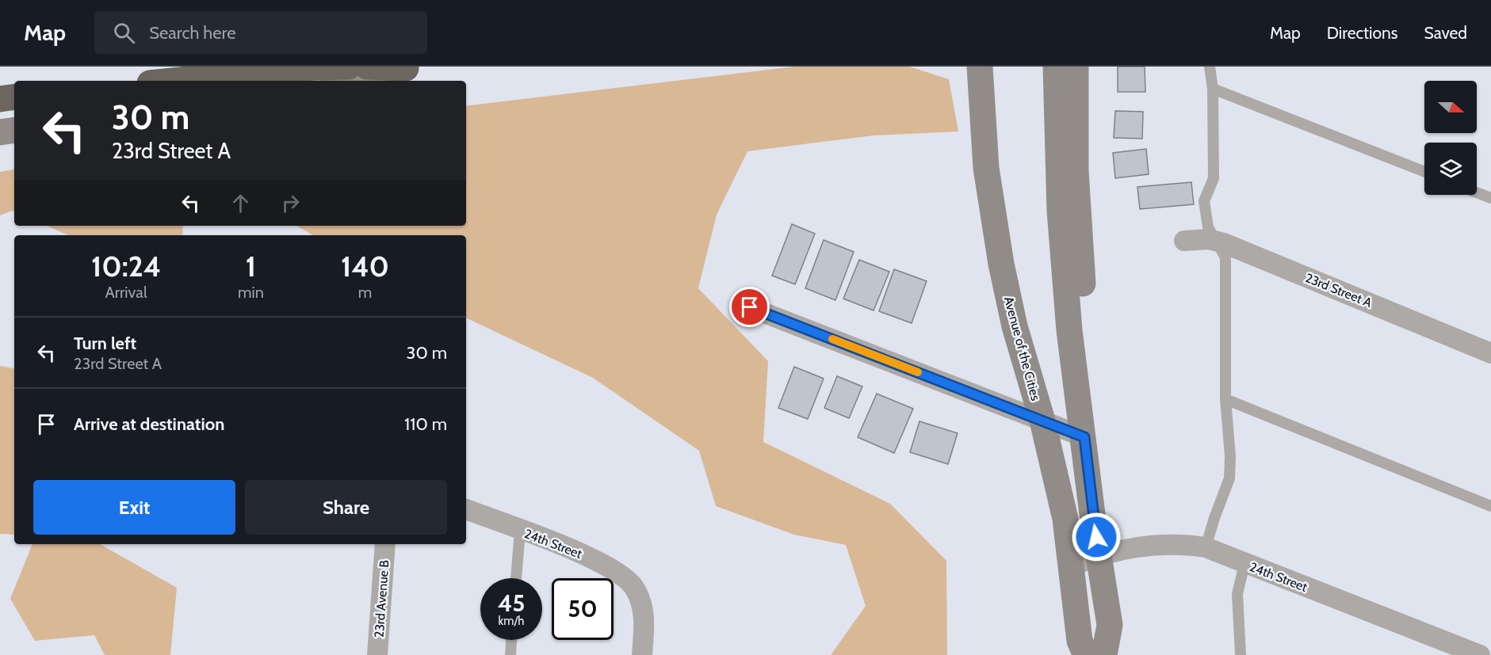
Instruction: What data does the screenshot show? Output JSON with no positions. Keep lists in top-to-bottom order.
{
  "streets": {
    "main road": ["Avenue of the Cities"],
    "street": ["23rd Street A", "24th Street", "23rd Avenue B"]
  },
  "crossings": [
    ["Avenue of the Cities", "24th Street"]
  ],
  "north": "right",
  "page": {
    "header": "Map",
    "search": "Search here",
    "nav": ["Map", "Directions", "Saved"],
    "turn": ["30 m", "23rd Street A"],
    "eta": [
      "10:24",
      "Arrival",
      "1",
      "min",
      "140",
      "m"
    ],
    "list": [
      {
        "name": "Turn left",
        "note": "23rd Street A",
        "value": "30 m"
      },
      {
        "name": "Arrive at destination",
        "value": "110 m"
      }
    ],
    "buttons": ["Exit", "Share"],
    "speed": "45 km/h",
    "limit": "50"
  }
}
